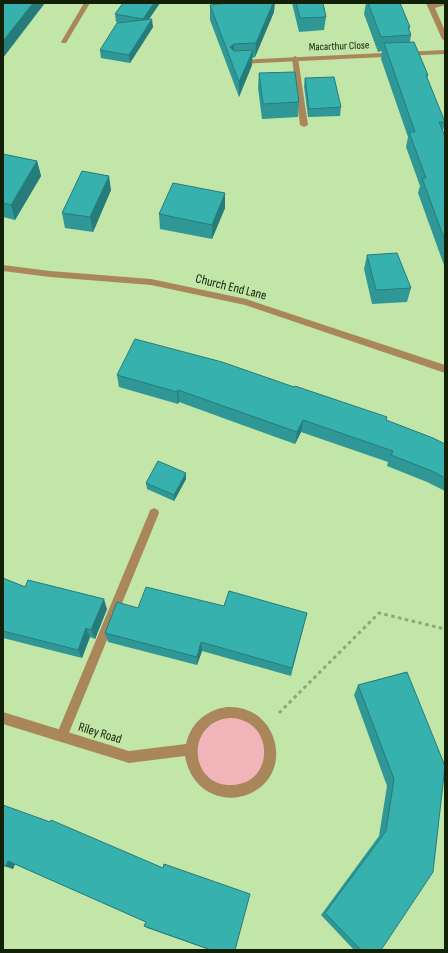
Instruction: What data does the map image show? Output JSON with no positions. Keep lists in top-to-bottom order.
{
  "streets": {
    "street": ["Macarthur Close", "Church End Lane", "Riley Road"]
  }
}
